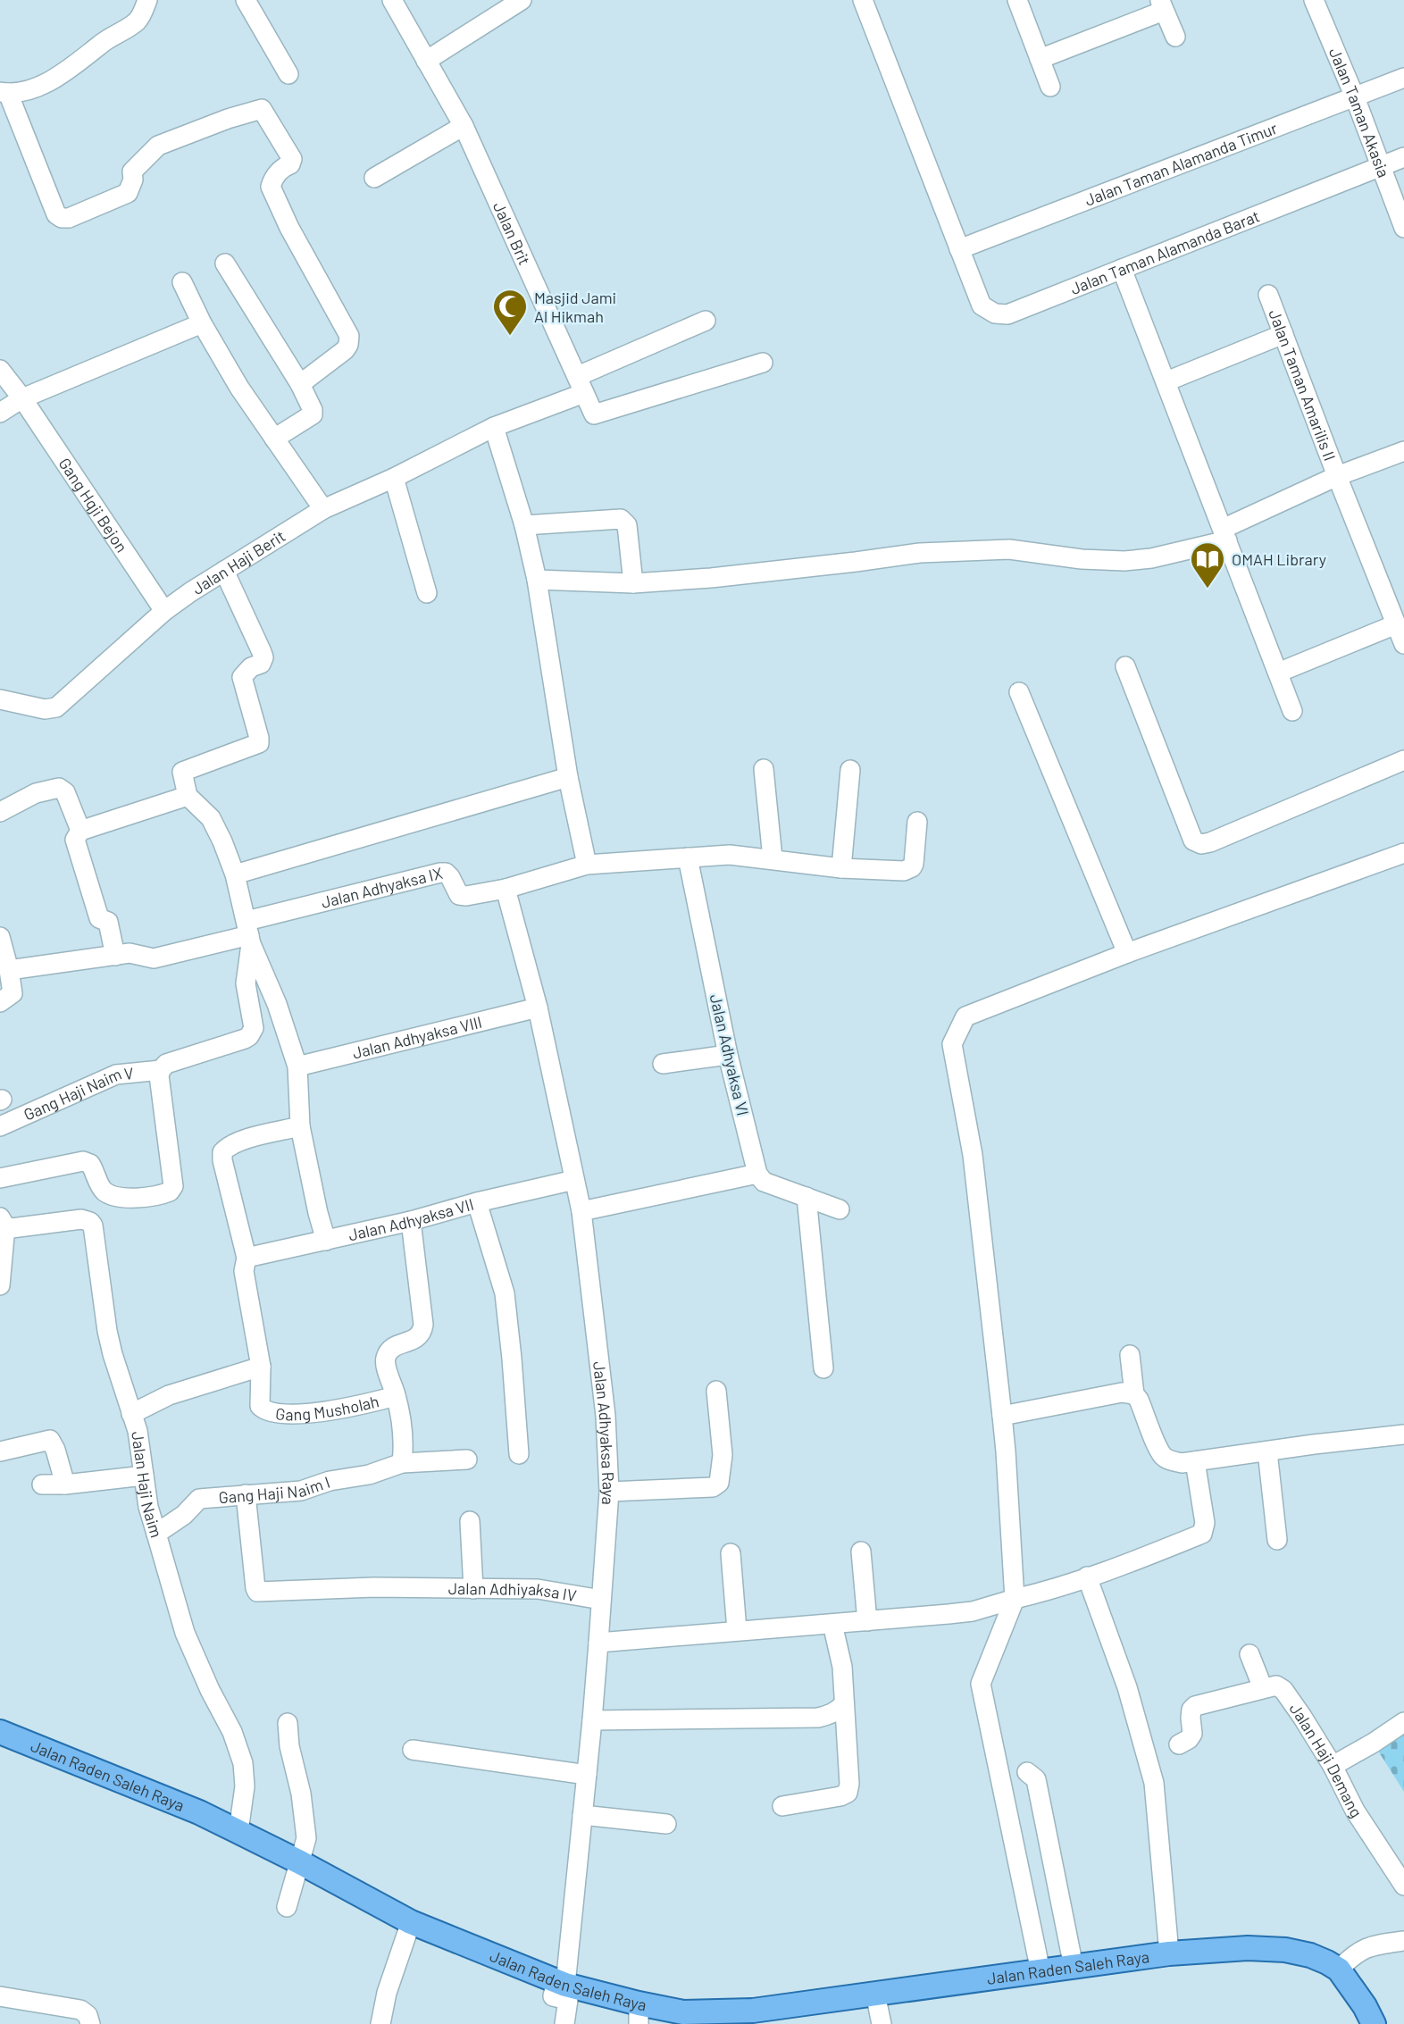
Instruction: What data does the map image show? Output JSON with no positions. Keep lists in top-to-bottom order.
{
  "streets": {
    "main road": ["Jalan Raden Saleh Raya"],
    "street": [
      "Jalan Taman Akasia",
      "Jalan Taman Alamanda Timur",
      "Jalan Brit",
      "Jalan Taman Alamanda Barat",
      "Jalan Taman Amarilis II",
      "Gang Hqji Bejon",
      "Jalan Haji Berit",
      "Jalan Adhyaksa IX",
      "Jalan Adhyaksa VIII",
      "Jalan Adhyaksa VI",
      "Gang Haji Naim V",
      "Jalan Adhyaksa VII",
      "Gang Musholah",
      "Jalan Adhyaksa Raya",
      "Jalan Haji Naim",
      "Gang Haji Naim I",
      "Jalan Adhiyaksa IV",
      "Jalan Haji Demang"
    ]
  },
  "crossings": [
    ["Jalan Taman Akasia", "Jalan Taman Alamanda Timur"],
    ["Jalan Taman Akasia", "Jalan Taman Alamanda Barat"],
    ["Jalan Taman Alamanda Timur", "Jalan Taman Alamanda Barat"],
    ["Jalan Brit", "Jalan Haji Berit"],
    ["Gang Hqji Bejon", "Jalan Haji Berit"],
    ["Jalan Adhyaksa IX", "Jalan Adhyaksa Raya"],
    ["Jalan Adhyaksa VIII", "Jalan Adhyaksa Raya"],
    ["Jalan Adhyaksa VII", "Jalan Adhyaksa Raya"],
    ["Jalan Adhyaksa Raya", "Jalan Adhiyaksa IV"],
    ["Jalan Adhyaksa Raya", "Jalan Raden Saleh Raya"],
    ["Jalan Haji Naim", "Gang Haji Naim I"],
    ["Jalan Haji Naim", "Jalan Raden Saleh Raya"],
    ["Gang Haji Naim I", "Jalan Adhiyaksa IV"]
  ],
  "places": {
    "mosque": ["Masjid Jami Al Hikmah"],
    "library": ["OMAH Library"]
  }
}
